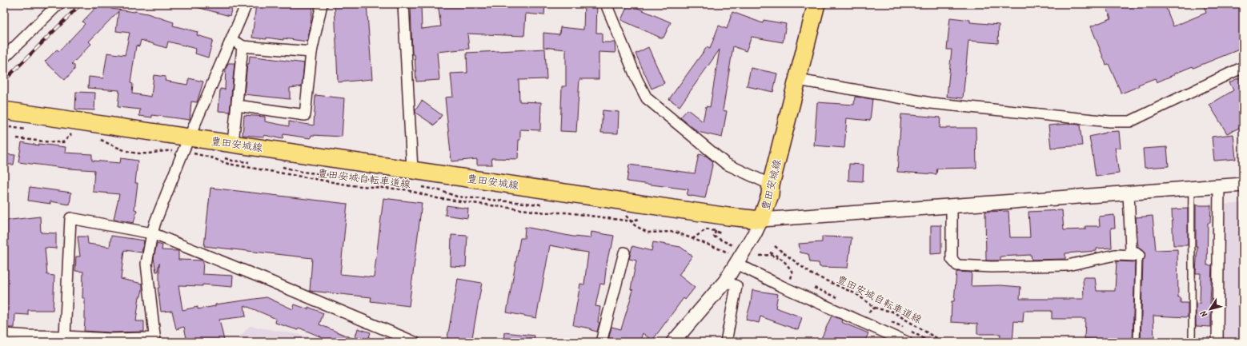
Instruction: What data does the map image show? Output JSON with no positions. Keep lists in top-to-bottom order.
{
  "streets": {
    "main road": ["豊田安城線"],
    "path": ["豊田安城自転車道線"]
  },
  "crossings": [
    ["豊田安城線", "豊田安城自転車道線"]
  ],
  "north": "bottom left"
}
